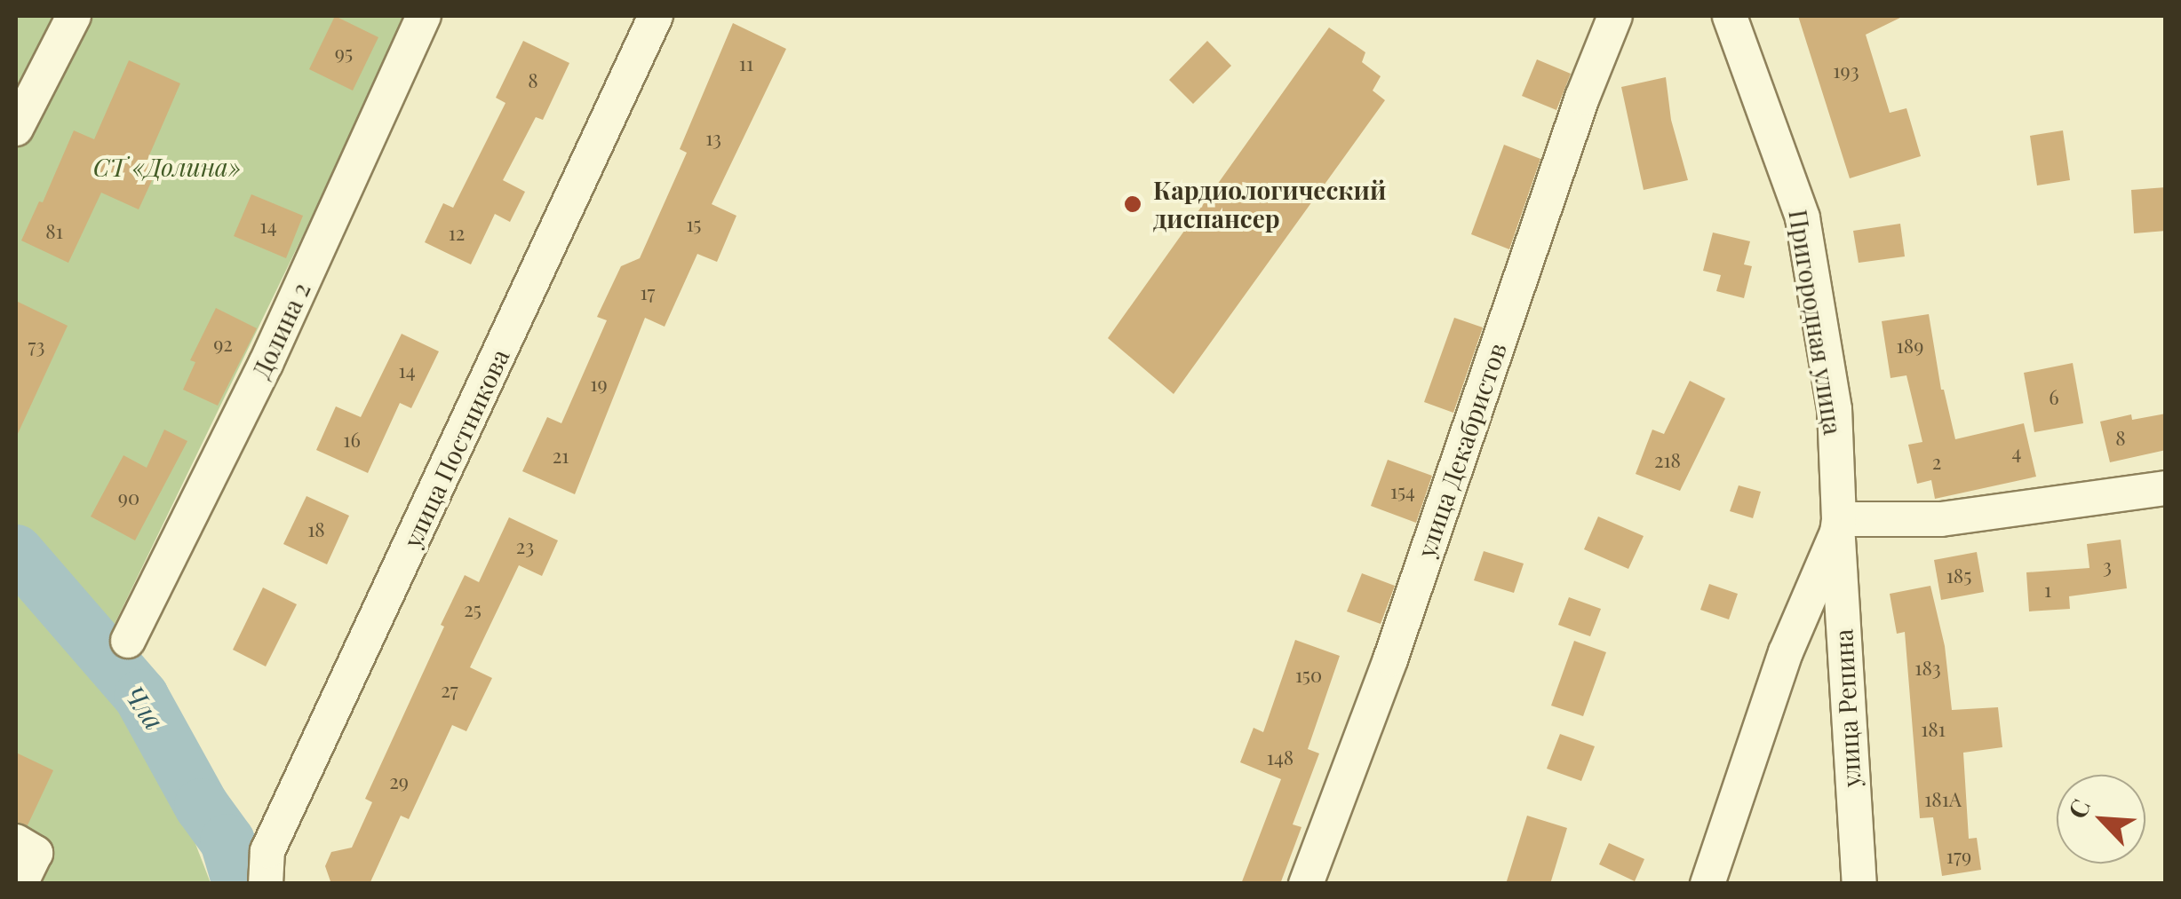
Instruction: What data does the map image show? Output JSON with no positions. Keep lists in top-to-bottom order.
{
  "streets": {
    "street": [
      "Пригородная улица",
      "Долина 2",
      "улица Постникова",
      "улица Декабристов",
      "улица Репина"
    ]
  },
  "crossings": [
    ["Пригородная улица", "улица Репина"]
  ],
  "water": ["Чла"],
  "parks": ["СТ «Долина»"],
  "places": ["Кардиологический диспансер"],
  "house_numbers": [
    "95",
    "11",
    "193",
    "8",
    "13",
    "15",
    "14",
    "81",
    "12",
    "17",
    "92",
    "73",
    "189",
    "14",
    "19",
    "6",
    "8",
    "16",
    "4",
    "21",
    "218",
    "2",
    "154",
    "90",
    "18",
    "23",
    "3",
    "185",
    "1",
    "25",
    "183",
    "150",
    "27",
    "181",
    "148",
    "29",
    "181А",
    "179"
  ],
  "north": "top left"
}
